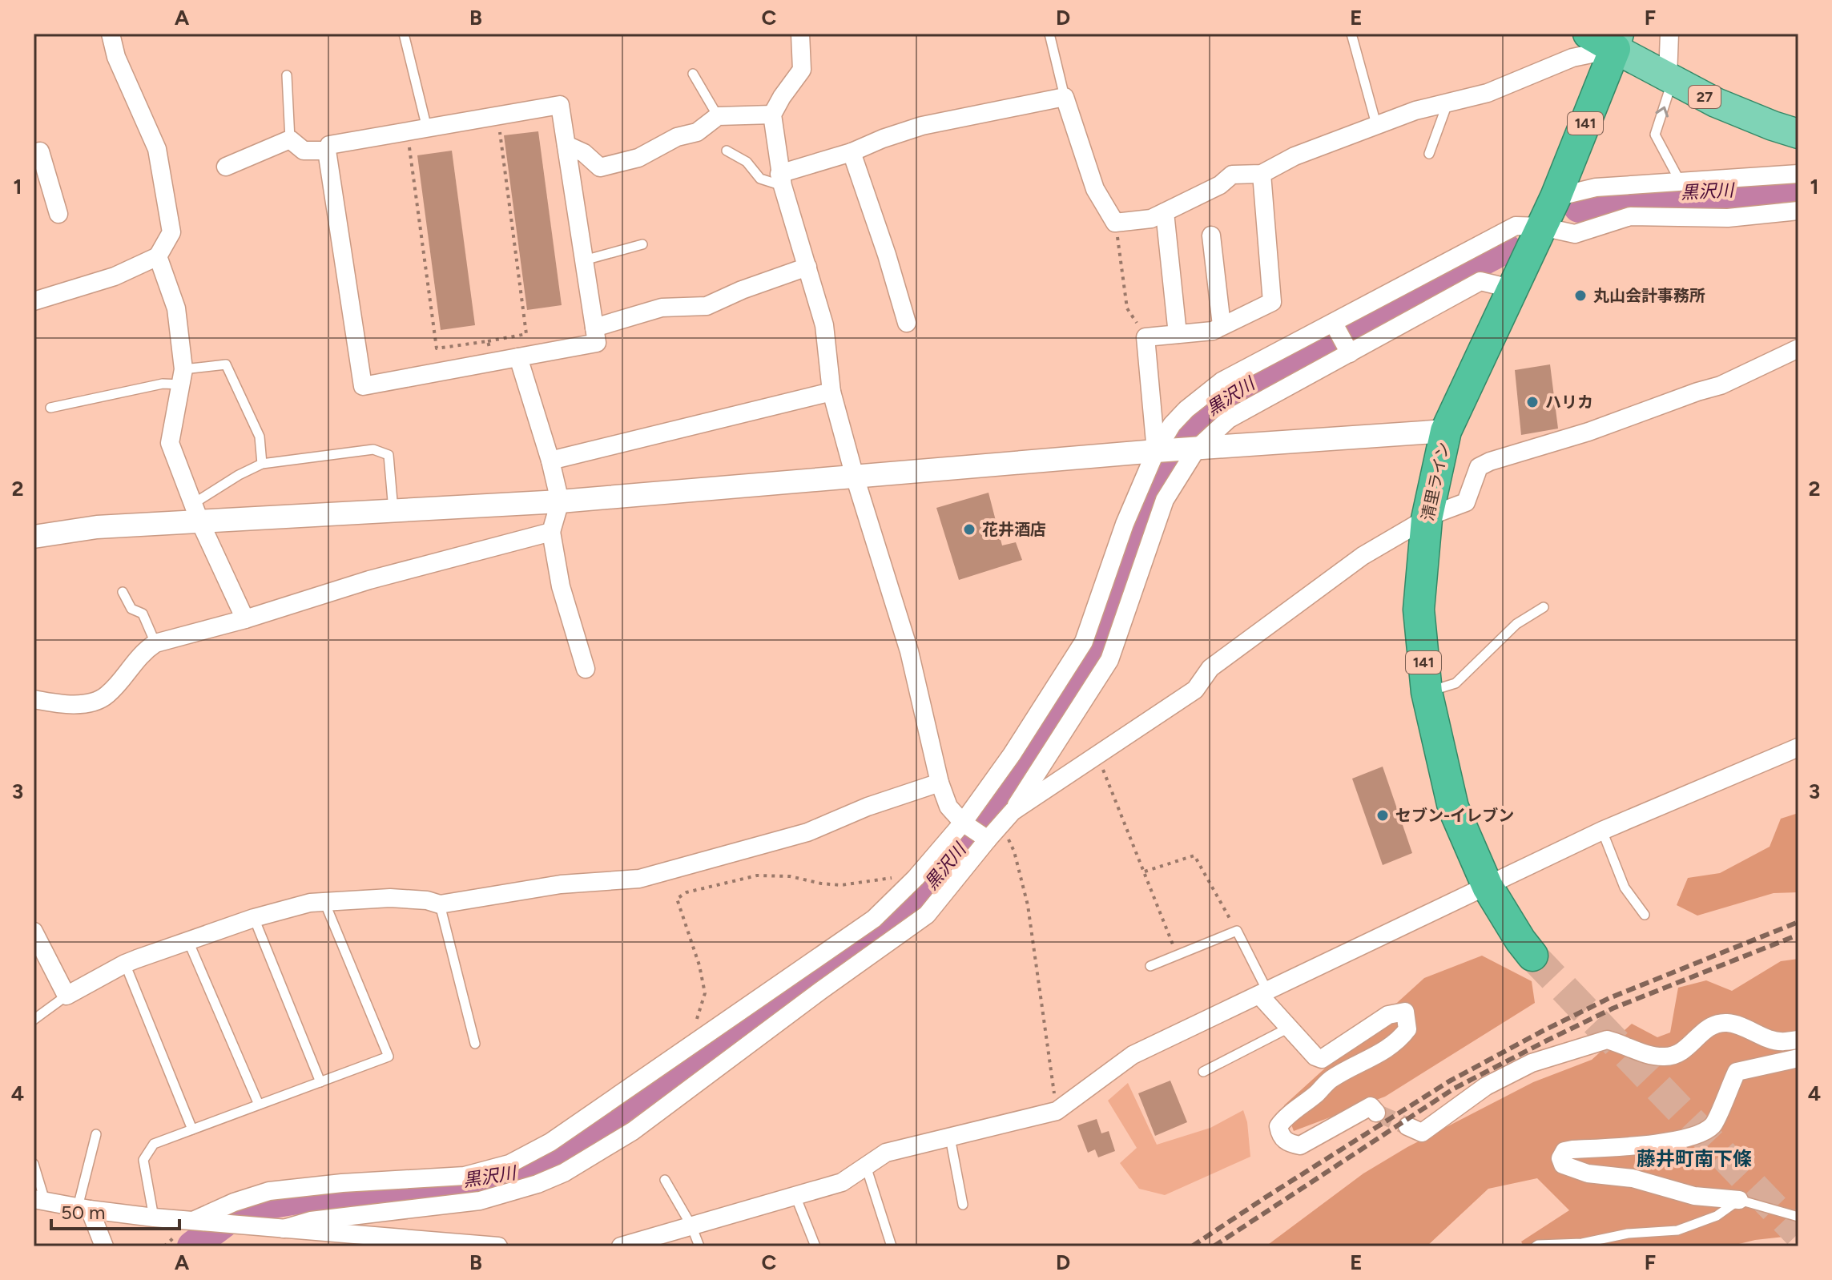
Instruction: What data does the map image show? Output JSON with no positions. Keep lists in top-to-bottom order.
{
  "streets": {
    "highway": ["141", "清里ライン"],
    "main road": ["27"]
  },
  "crossings": [
    ["27", "清里ライン"]
  ],
  "districts": ["藤井町南下條"],
  "water": ["黒沢川"],
  "places": [
    "丸山会計事務所",
    "ハリカ",
    "花井酒店",
    "セブン-イレブン"
  ],
  "scale_bar": "50 m",
  "grid": {
    "columns": [
      "A",
      "B",
      "C",
      "D",
      "E",
      "F"
    ],
    "rows": [
      "1",
      "2",
      "3",
      "4"
    ]
  }
}
